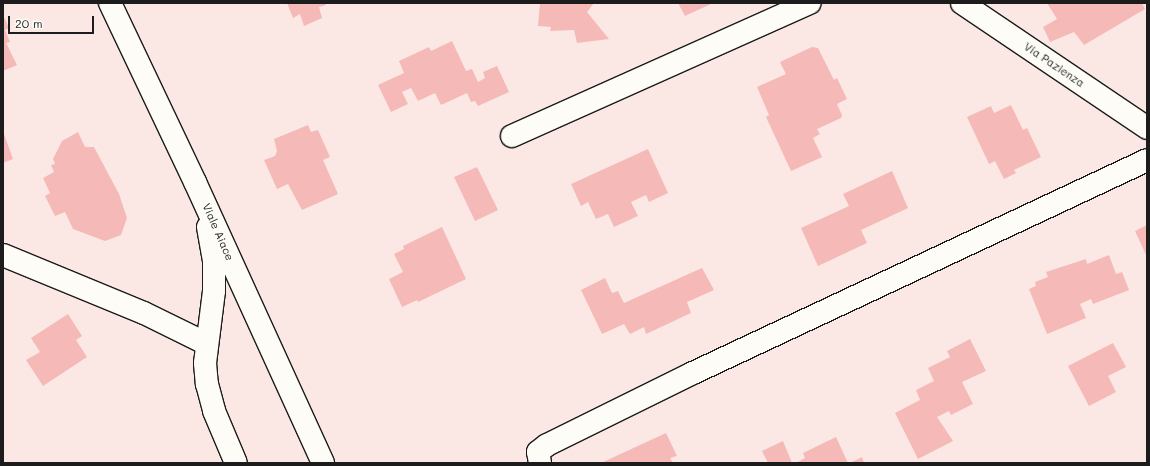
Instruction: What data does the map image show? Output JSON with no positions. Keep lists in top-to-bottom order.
{
  "streets": {
    "street": ["Via Pazienza", "Viale Aiace"]
  },
  "scale_bar": "20 m"
}
